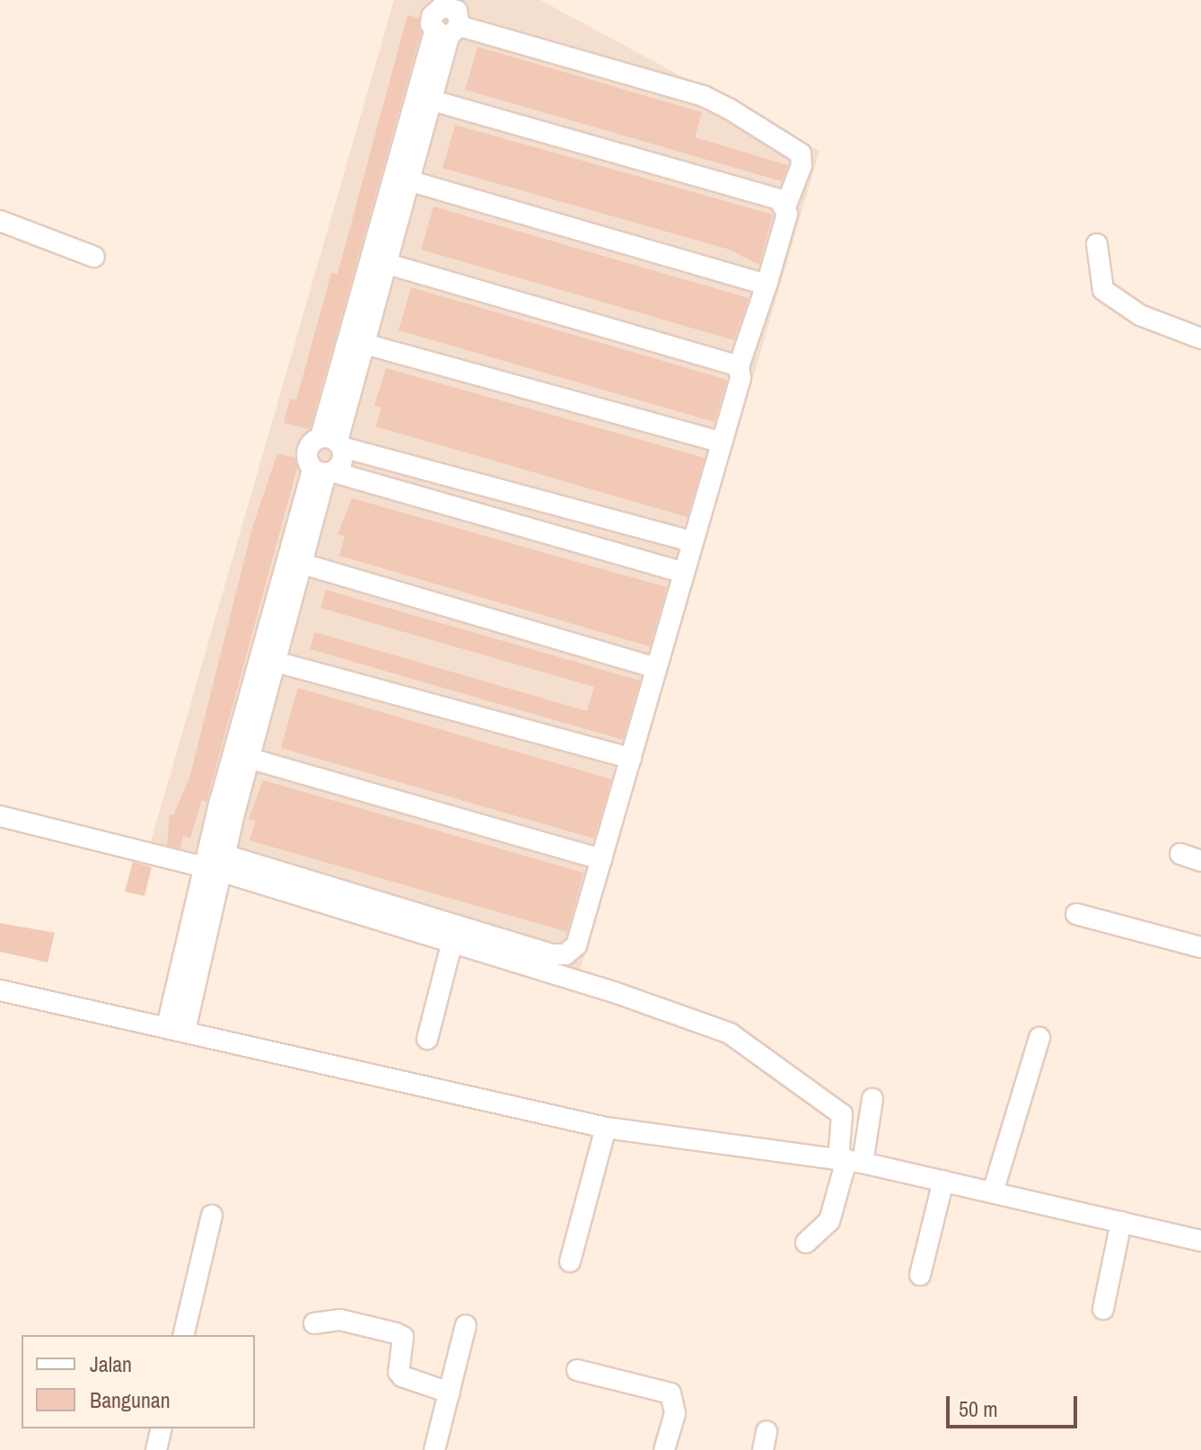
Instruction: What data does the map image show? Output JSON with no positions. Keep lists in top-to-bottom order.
{
  "legend": ["Jalan", "Bangunan"],
  "scale_bar": "50 m"
}
